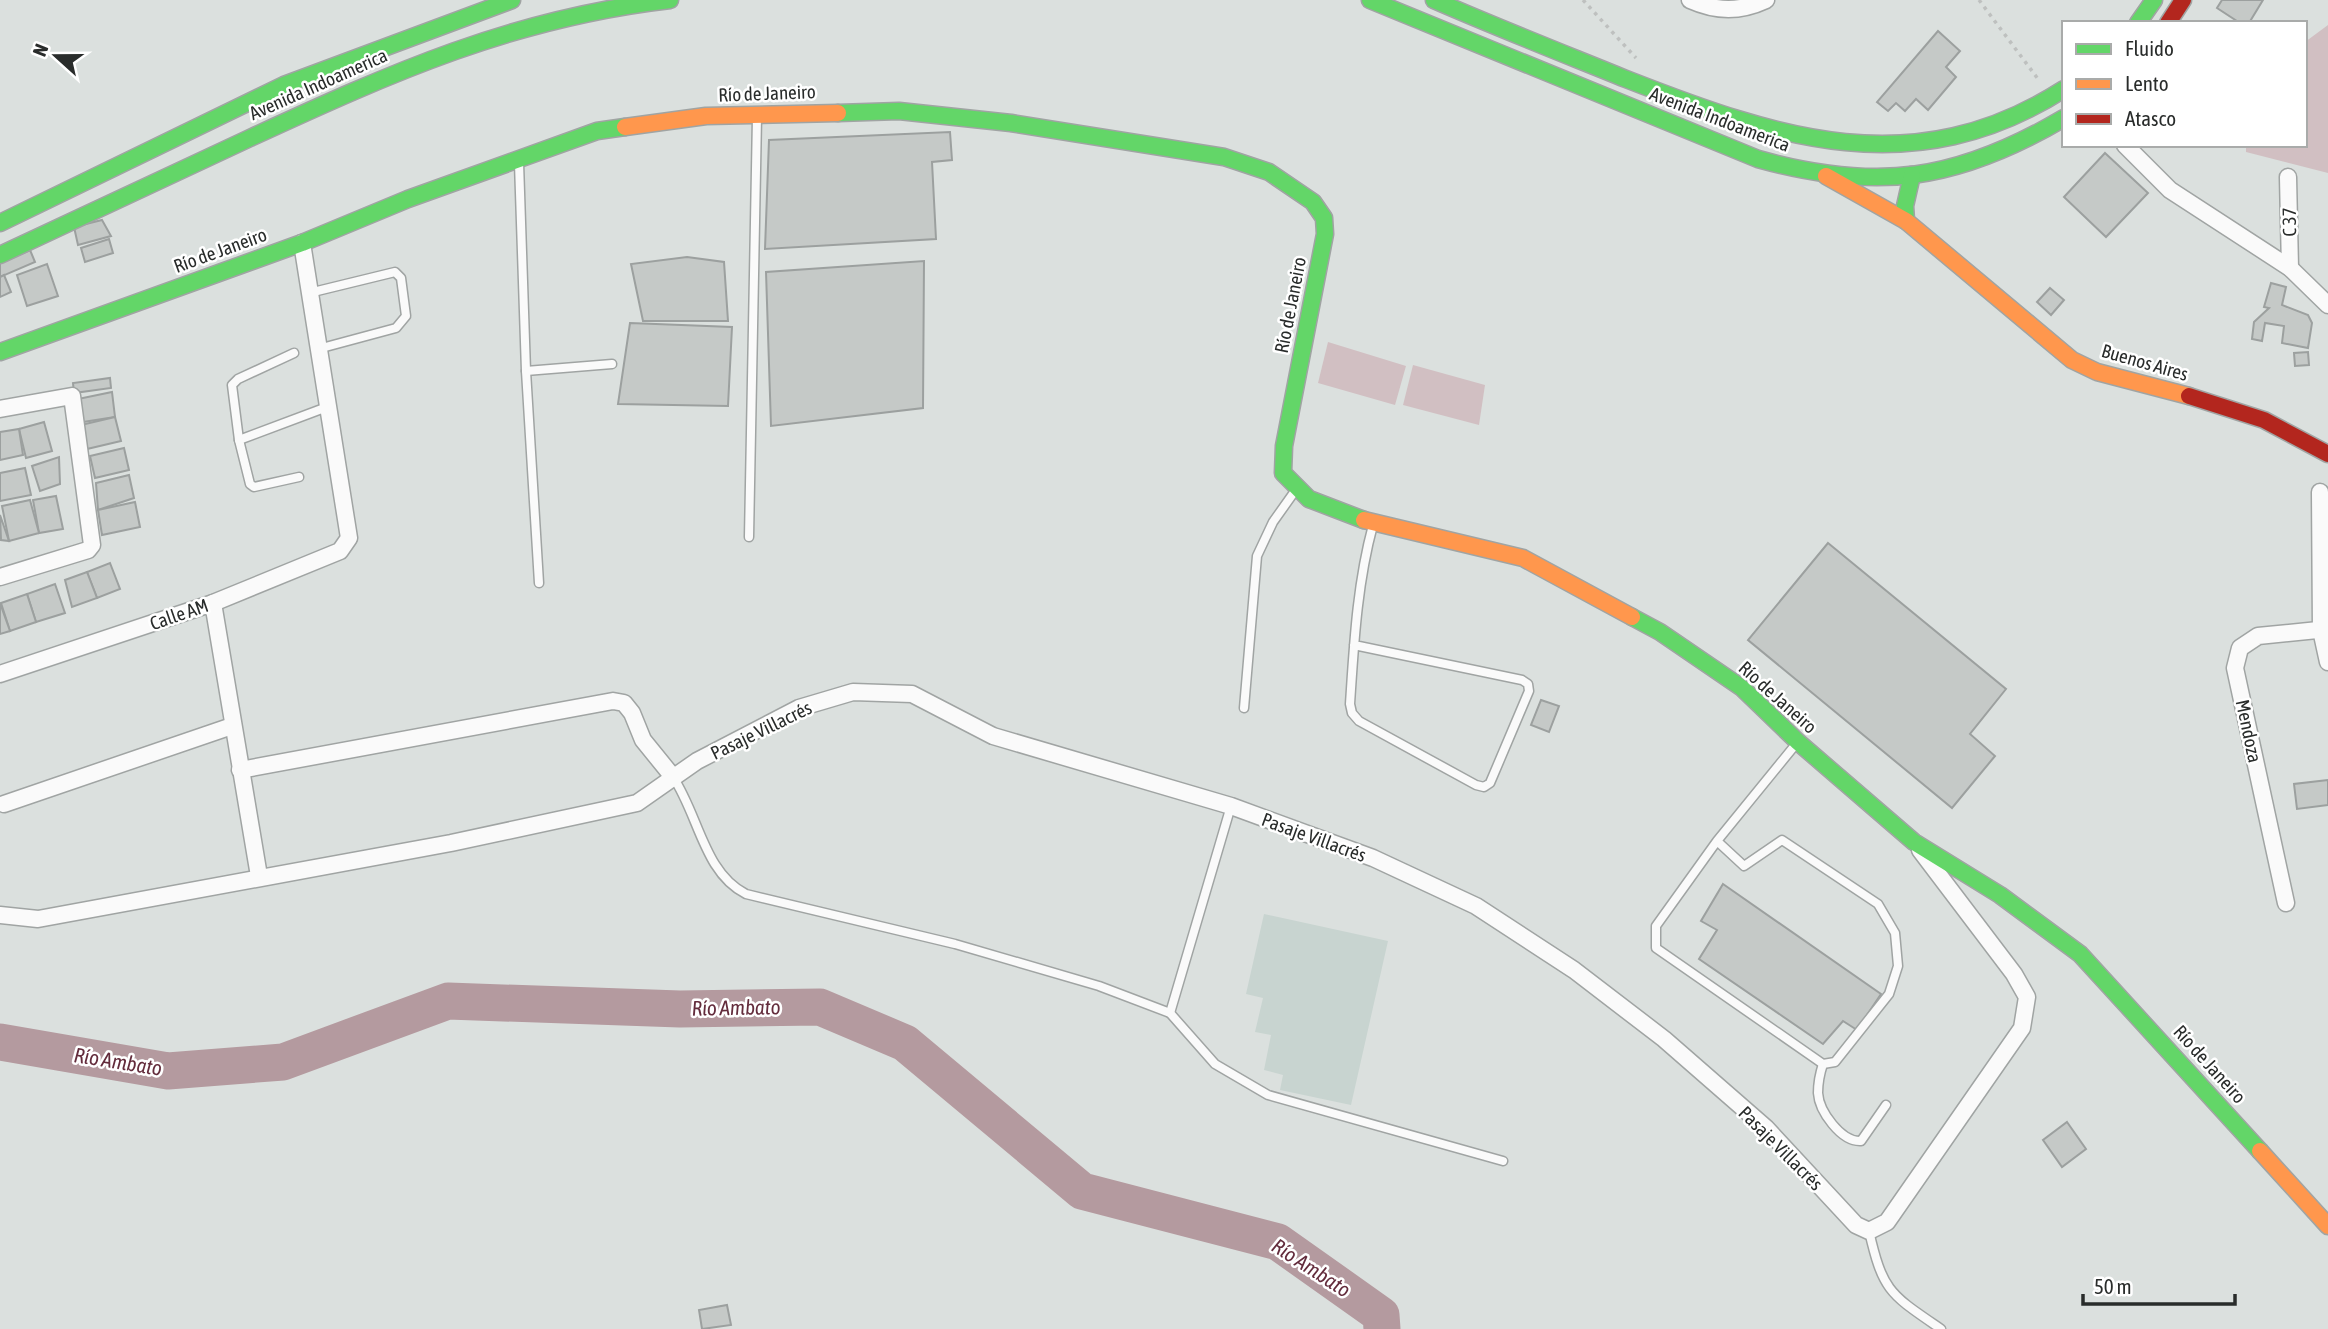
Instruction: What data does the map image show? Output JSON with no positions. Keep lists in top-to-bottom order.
{
  "streets": {
    "street": [
      "Avenida Indoamerica",
      "Río de Janeiro",
      "C 37",
      "Buenos Aires",
      "Calle AM",
      "Pasaje Villacrés",
      "Mendoza"
    ]
  },
  "crossings": [
    ["Avenida Indoamerica", "Buenos Aires"]
  ],
  "water": ["Río Ambato"],
  "legend": ["Fluido", "Lento", "Atasco"],
  "scale_bar": "50 m",
  "north": "left"
}
